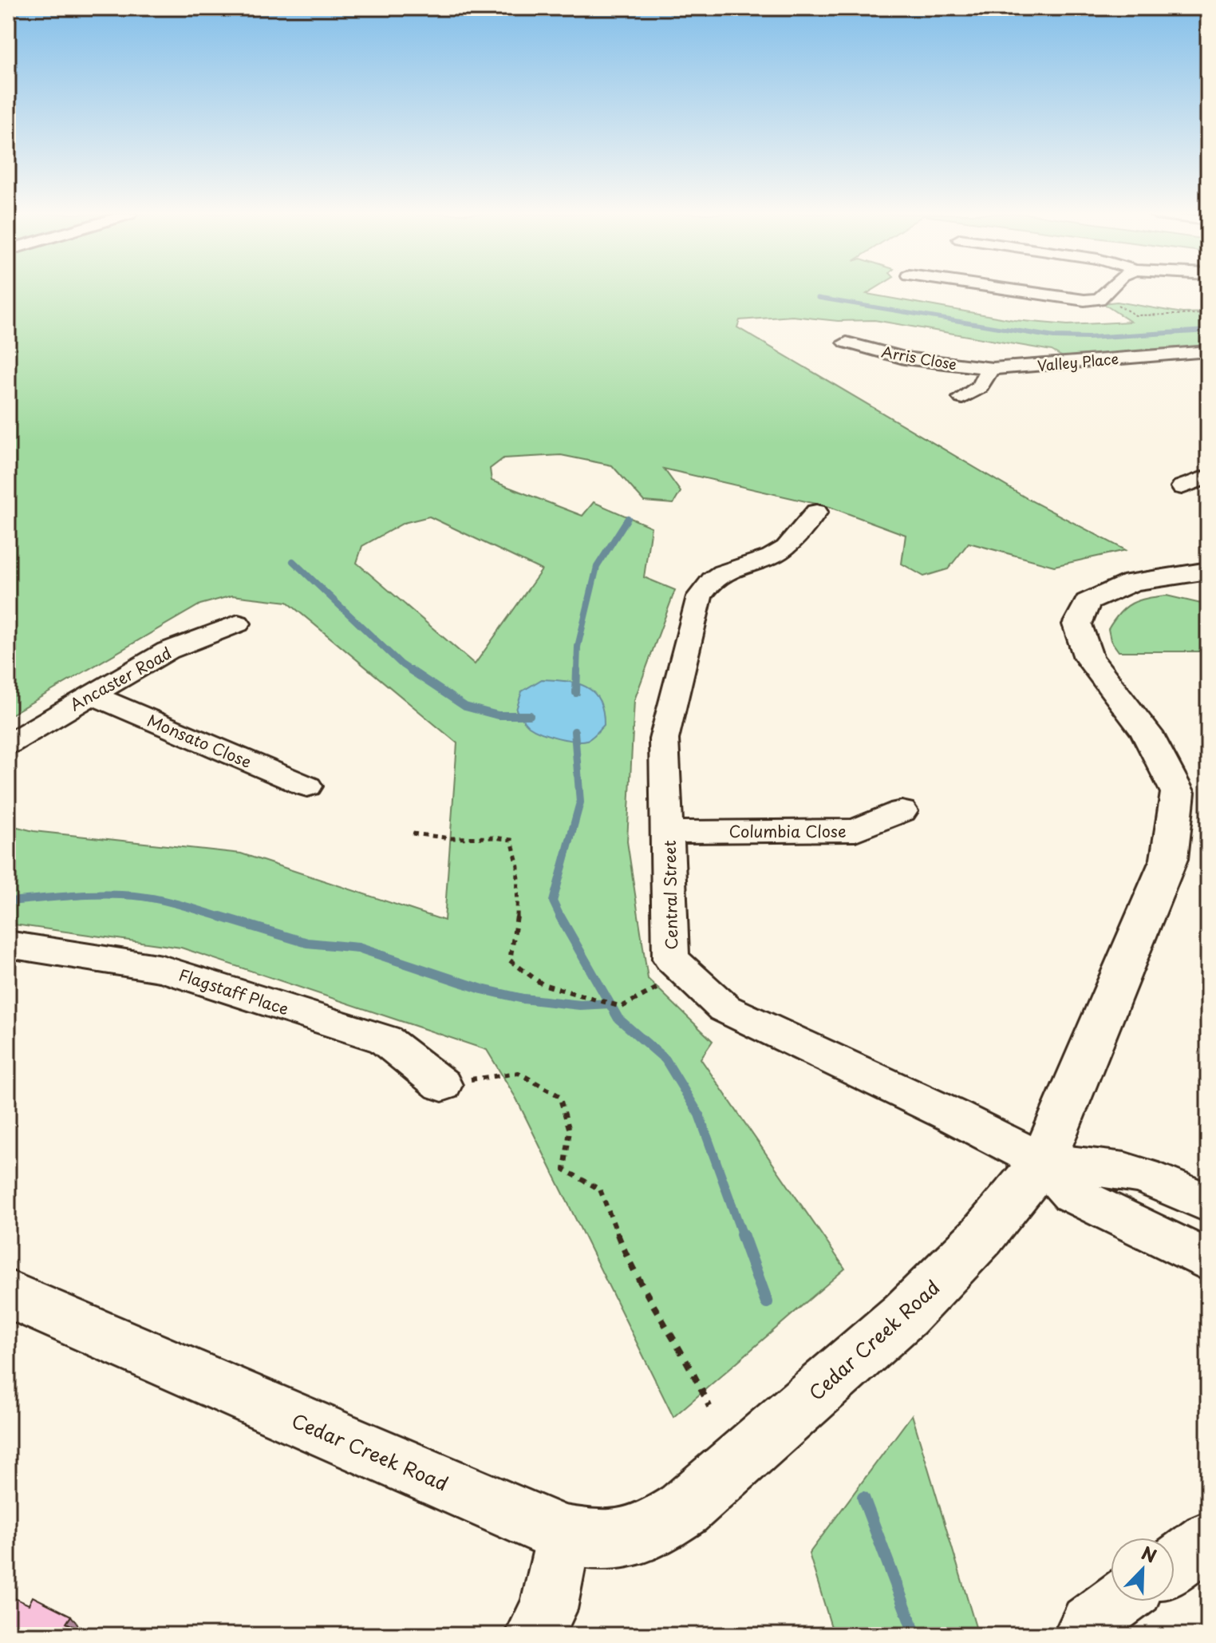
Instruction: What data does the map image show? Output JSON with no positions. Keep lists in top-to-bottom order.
{
  "streets": {
    "street": [
      "Arris Close",
      "Valley Place",
      "Ancaster Road",
      "Monsato Close",
      "Columbia Close",
      "Central Street",
      "Flagstaff Place",
      "Cedar Creek Road"
    ]
  },
  "crossings": [
    ["Arris Close", "Valley Place"],
    ["Ancaster Road", "Monsato Close"],
    ["Columbia Close", "Central Street"],
    ["Central Street", "Cedar Creek Road"]
  ],
  "north": "top right"
}
